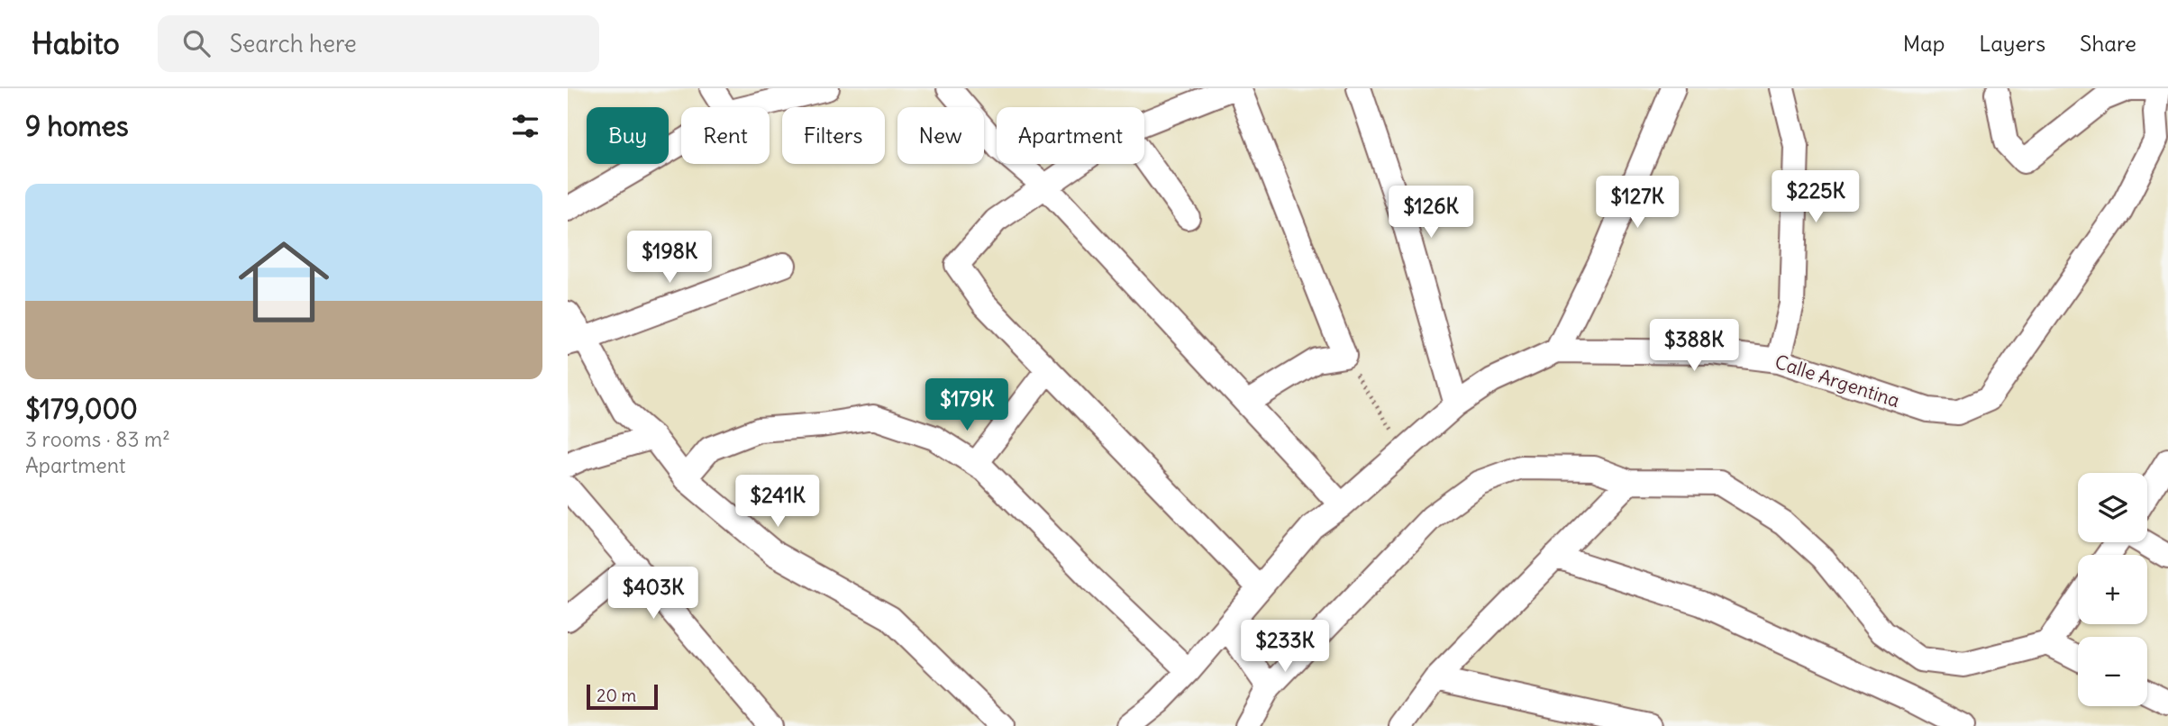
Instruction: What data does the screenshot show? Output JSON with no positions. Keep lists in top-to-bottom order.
{
  "streets": {
    "street": ["Calle Argentina"]
  },
  "scale_bar": "20 m",
  "page": {
    "header": "Habito",
    "search": "Search here",
    "nav": ["Map", "Layers", "Share"],
    "heading": "9 homes",
    "chip": [
      "Buy",
      "Rent",
      "Filters",
      "New",
      "Apartment"
    ],
    "list": [
      {
        "name": "$179,000",
        "note": "3 rooms · 83 m² · Apartment"
      }
    ],
    "price": [
      "$225K",
      "$127K",
      "$126K",
      "$198K",
      "$388K",
      "$179K",
      "$241K",
      "$403K",
      "$233K"
    ],
    "map_buttons": ["+", "−"],
    "scale": "20 m"
  }
}
